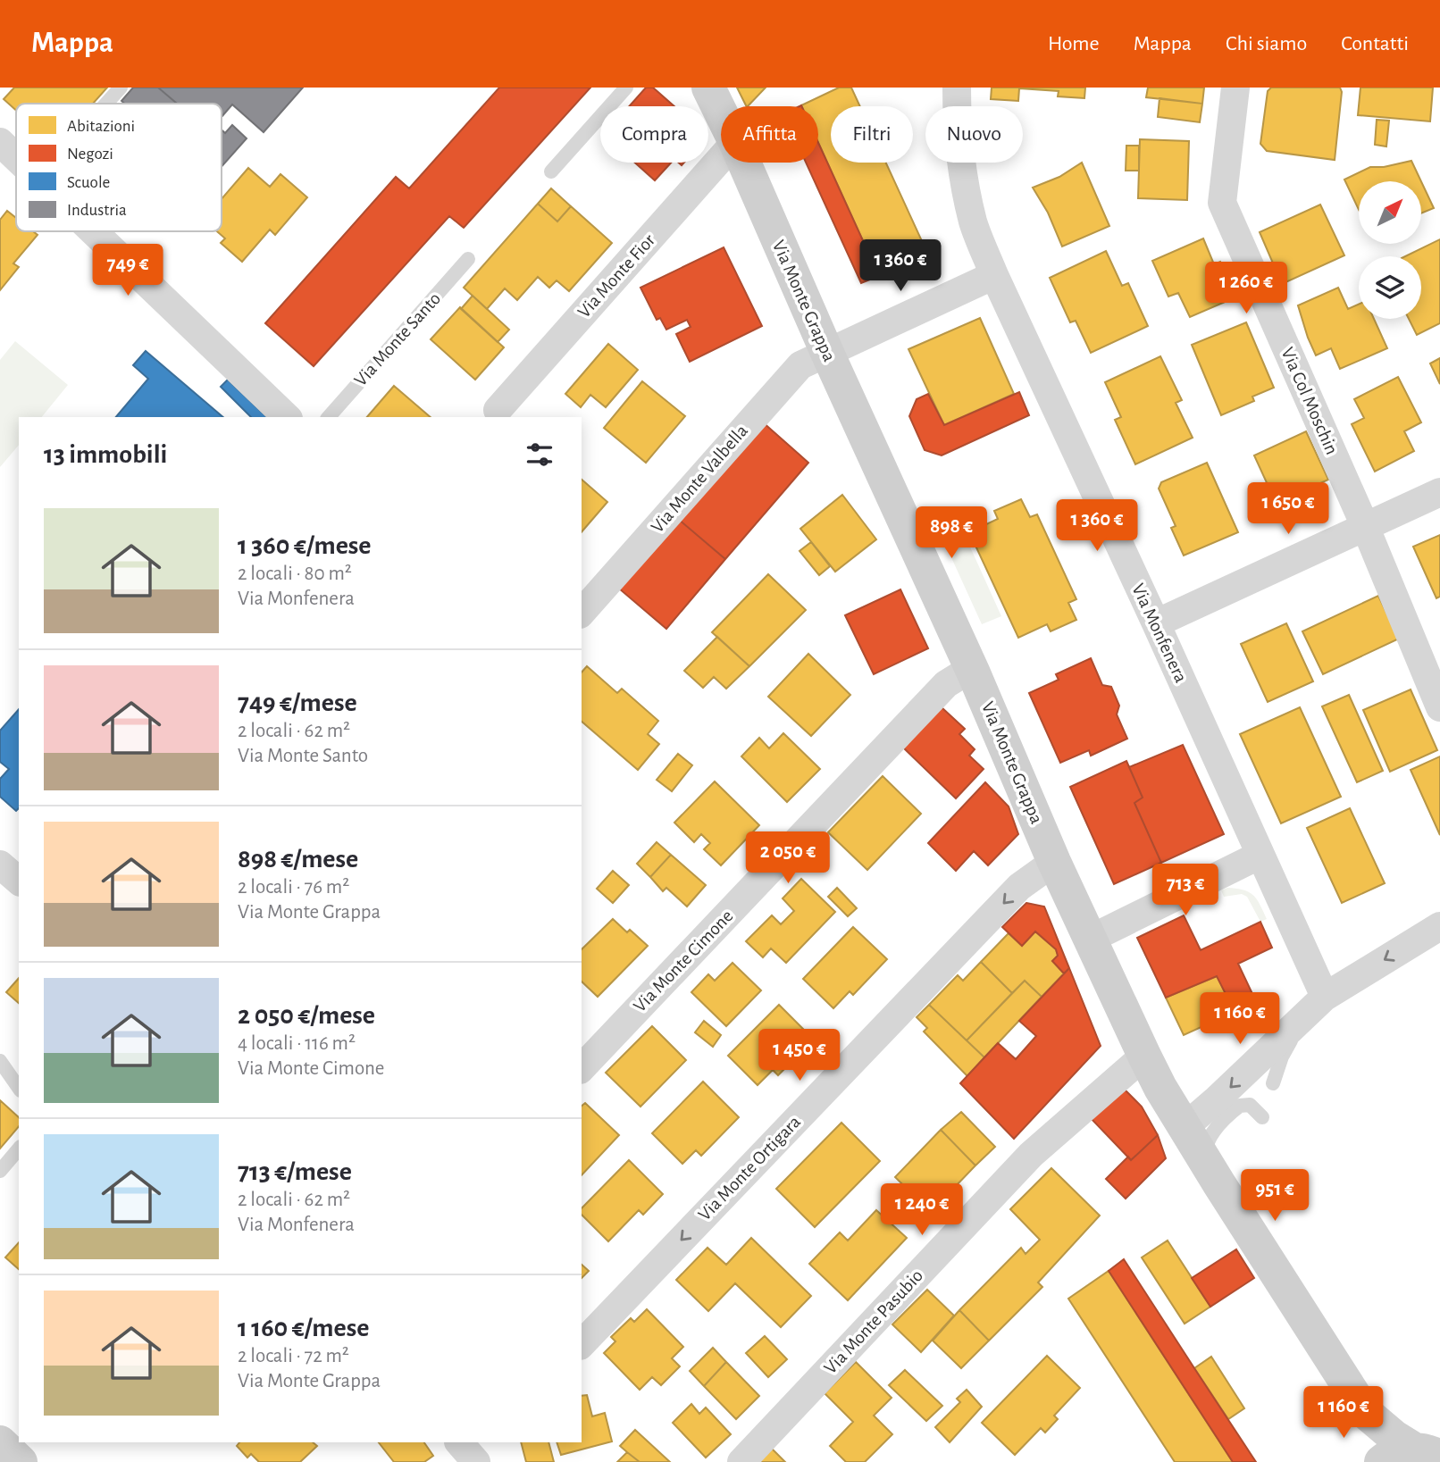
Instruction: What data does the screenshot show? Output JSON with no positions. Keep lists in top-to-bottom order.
{
  "streets": {
    "main road": ["Via Monte Grappa"],
    "street": [
      "Via Monte Fior",
      "Via Col Moschin",
      "Via Monte Valbella",
      "Via Monfenera",
      "Via Monte Cimone",
      "Via Monte Ortigara",
      "Via Monte Pasubio"
    ],
    "lane": ["Via Monte Santo"]
  },
  "crossings": [
    ["Via Monte Grappa", "Via Monte Valbella"],
    ["Via Monte Grappa", "Via Monte Cimone"],
    ["Via Monte Grappa", "Via Monte Ortigara"],
    ["Via Monte Grappa", "Via Monte Pasubio"]
  ],
  "one_way": ["Via Monte Ortigara"],
  "legend": [
    "Abitazioni",
    "Negozi",
    "Scuole",
    "Industria"
  ],
  "north": "top right",
  "page": {
    "header": "Mappa",
    "nav": [
      "Home",
      "Mappa",
      "Chi siamo",
      "Contatti"
    ],
    "chip": [
      "Compra",
      "Affitta",
      "Filtri",
      "Nuovo"
    ],
    "price": [
      "1 360 €",
      "749 €",
      "1 260 €",
      "1 650 €",
      "1 360 €",
      "898 €",
      "2 050 €",
      "713 €",
      "1 160 €",
      "1 450 €",
      "951 €",
      "1 240 €",
      "1 160 €"
    ],
    "heading": "13 immobili",
    "list": [
      {
        "name": "1 360 €/mese",
        "note": "2 locali · 80 m² · Via Monfenera"
      },
      {
        "name": "749 €/mese",
        "note": "2 locali · 62 m² · Via Monte Santo"
      },
      {
        "name": "898 €/mese",
        "note": "2 locali · 76 m² · Via Monte Grappa"
      },
      {
        "name": "2 050 €/mese",
        "note": "4 locali · 116 m² · Via Monte Cimone"
      },
      {
        "name": "713 €/mese",
        "note": "2 locali · 62 m² · Via Monfenera"
      },
      {
        "name": "1 160 €/mese",
        "note": "2 locali · 72 m² · Via Monte Grappa"
      }
    ]
  }
}
